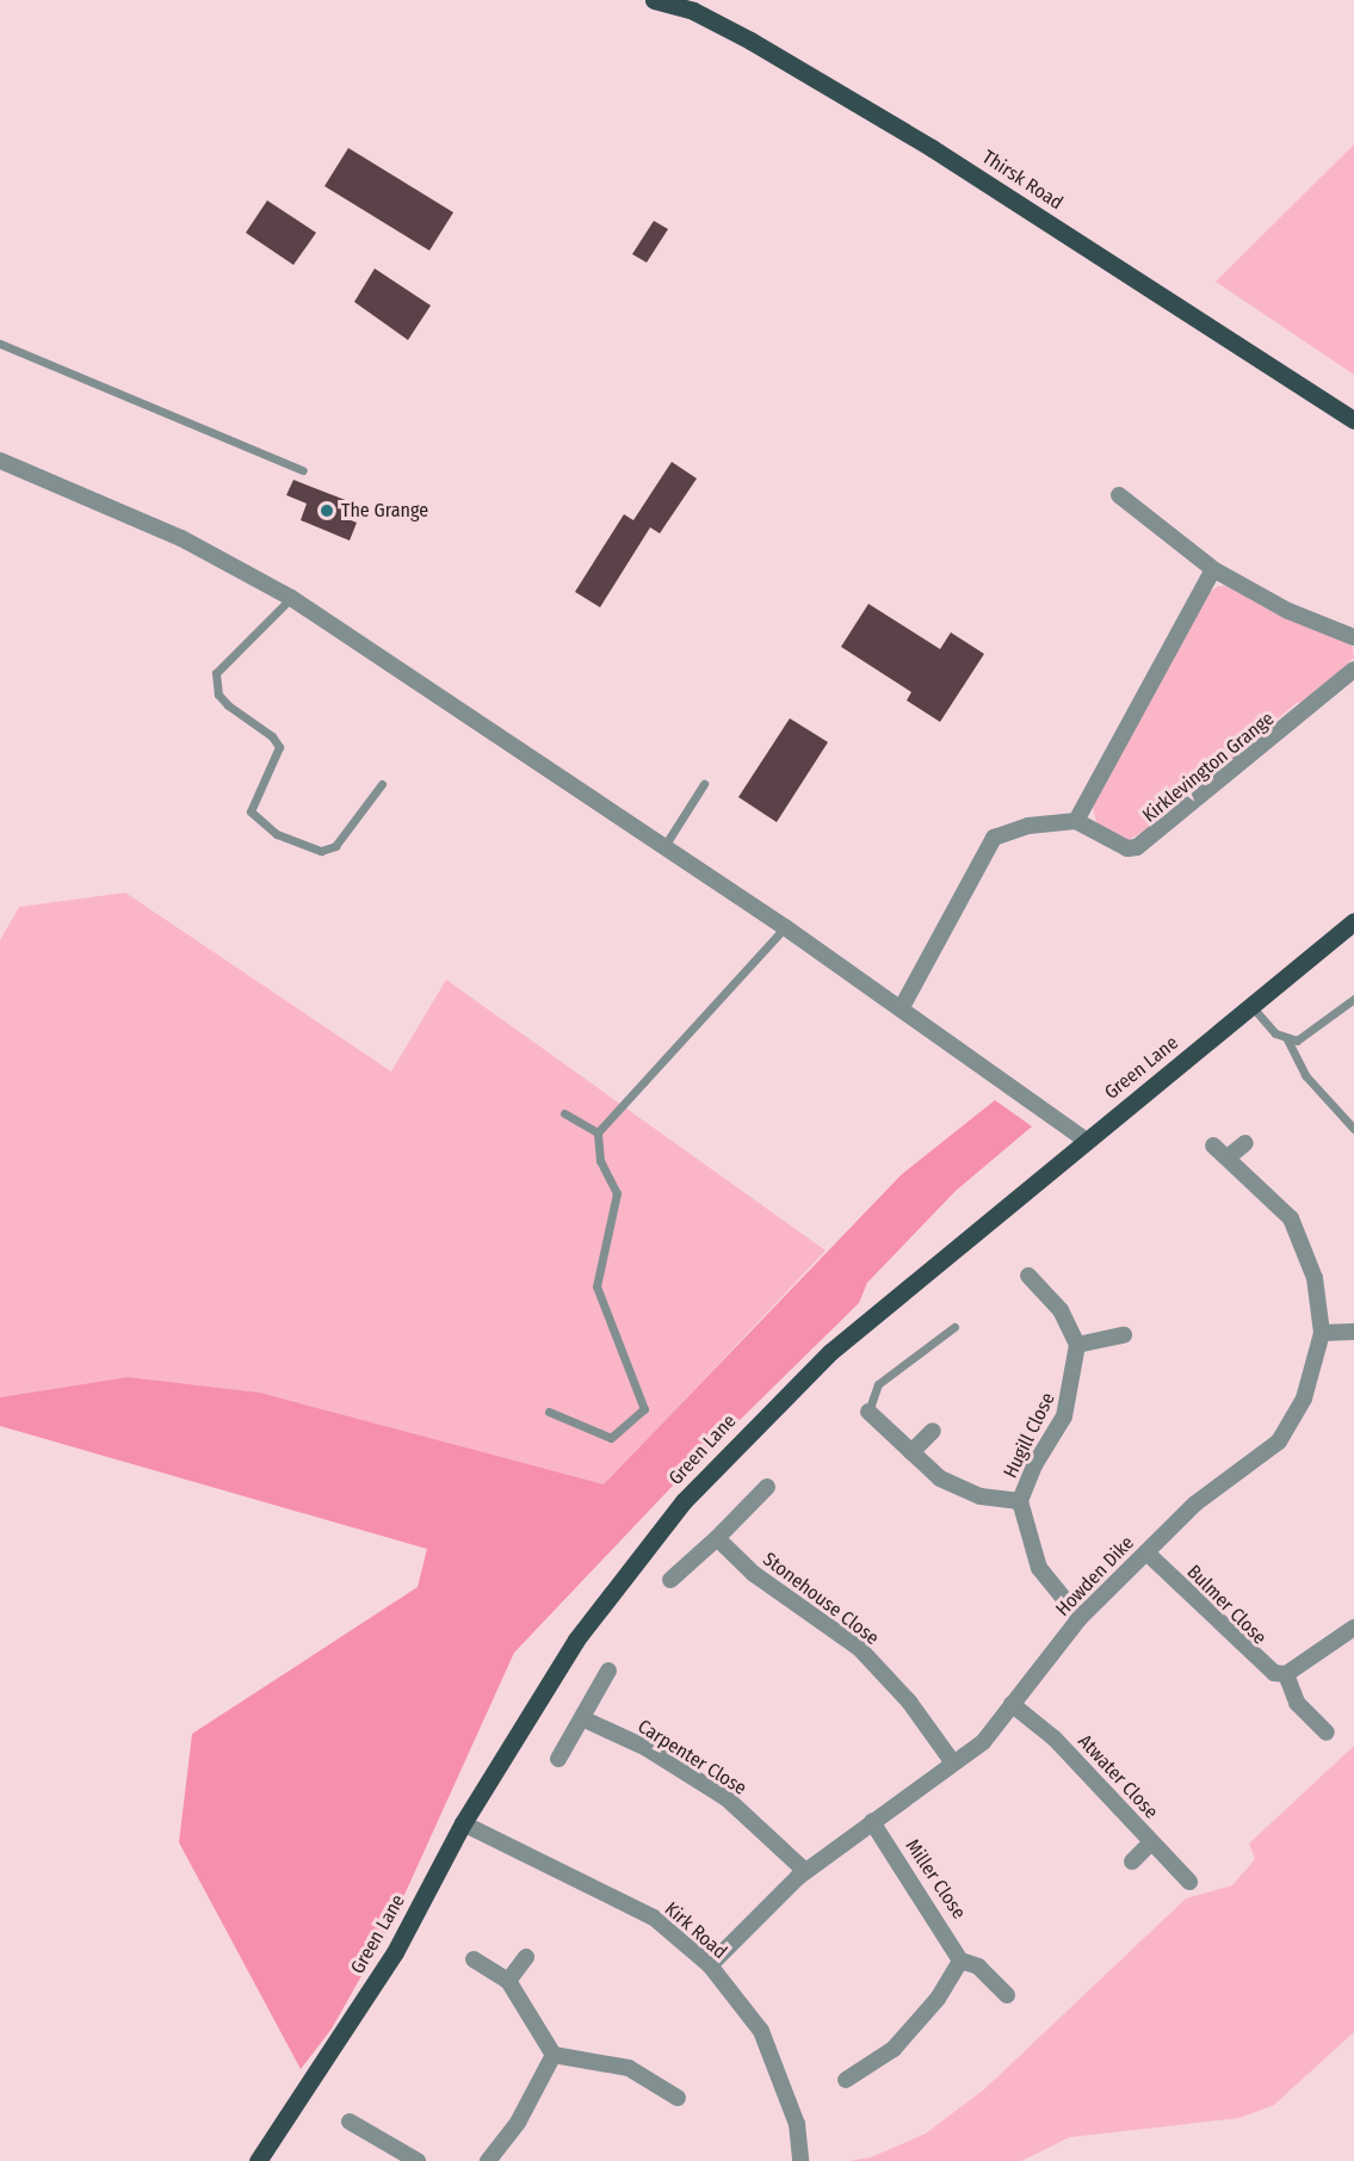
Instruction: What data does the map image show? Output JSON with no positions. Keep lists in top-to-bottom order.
{
  "streets": {
    "main road": ["Thirsk Road", "Green Lane"],
    "street": [
      "Kirklevington Grange",
      "Hugill Close",
      "Howden Dike",
      "Stonehouse Close",
      "Bulmer Close",
      "Carpenter Close",
      "Atwater Close",
      "Miller Close",
      "Kirk Road"
    ]
  },
  "crossings": [
    ["Green Lane", "Kirk Road"],
    ["Hugill Close", "Howden Dike"],
    ["Howden Dike", "Stonehouse Close"],
    ["Howden Dike", "Bulmer Close"],
    ["Howden Dike", "Carpenter Close"],
    ["Howden Dike", "Atwater Close"],
    ["Howden Dike", "Miller Close"],
    ["Howden Dike", "Kirk Road"]
  ],
  "places": ["The Grange"]
}
